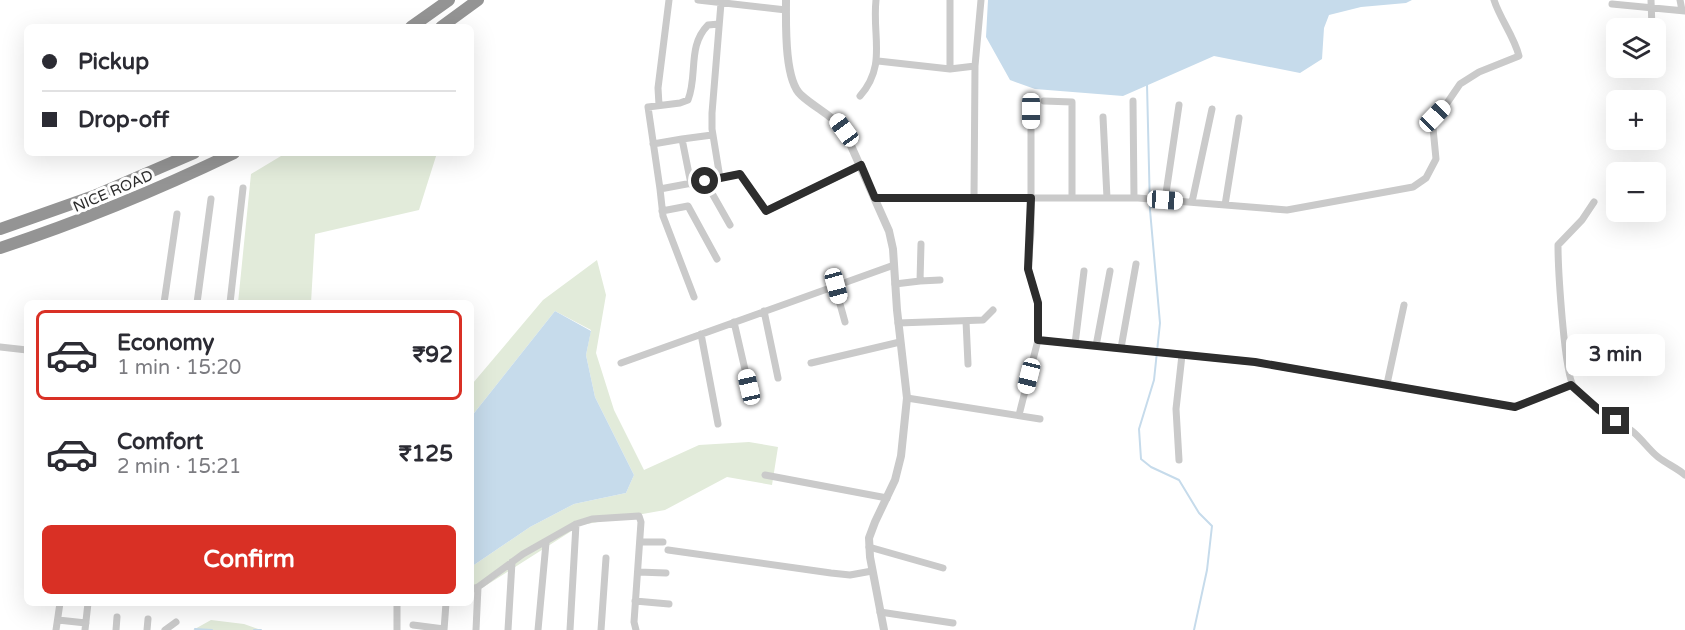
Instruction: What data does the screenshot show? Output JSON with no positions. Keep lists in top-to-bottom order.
{
  "streets": {
    "highway": ["NICE ROAD"]
  },
  "page": {
    "map_buttons": ["+", "−"],
    "banner": ["Pickup", "Drop-off"],
    "list": [
      {
        "name": "Economy",
        "note": "1 min · 15:20",
        "value": "₹92"
      },
      {
        "name": "Comfort",
        "note": "2 min · 15:21",
        "value": "₹125"
      }
    ],
    "bubble": "3 min",
    "buttons": "Confirm"
  }
}
